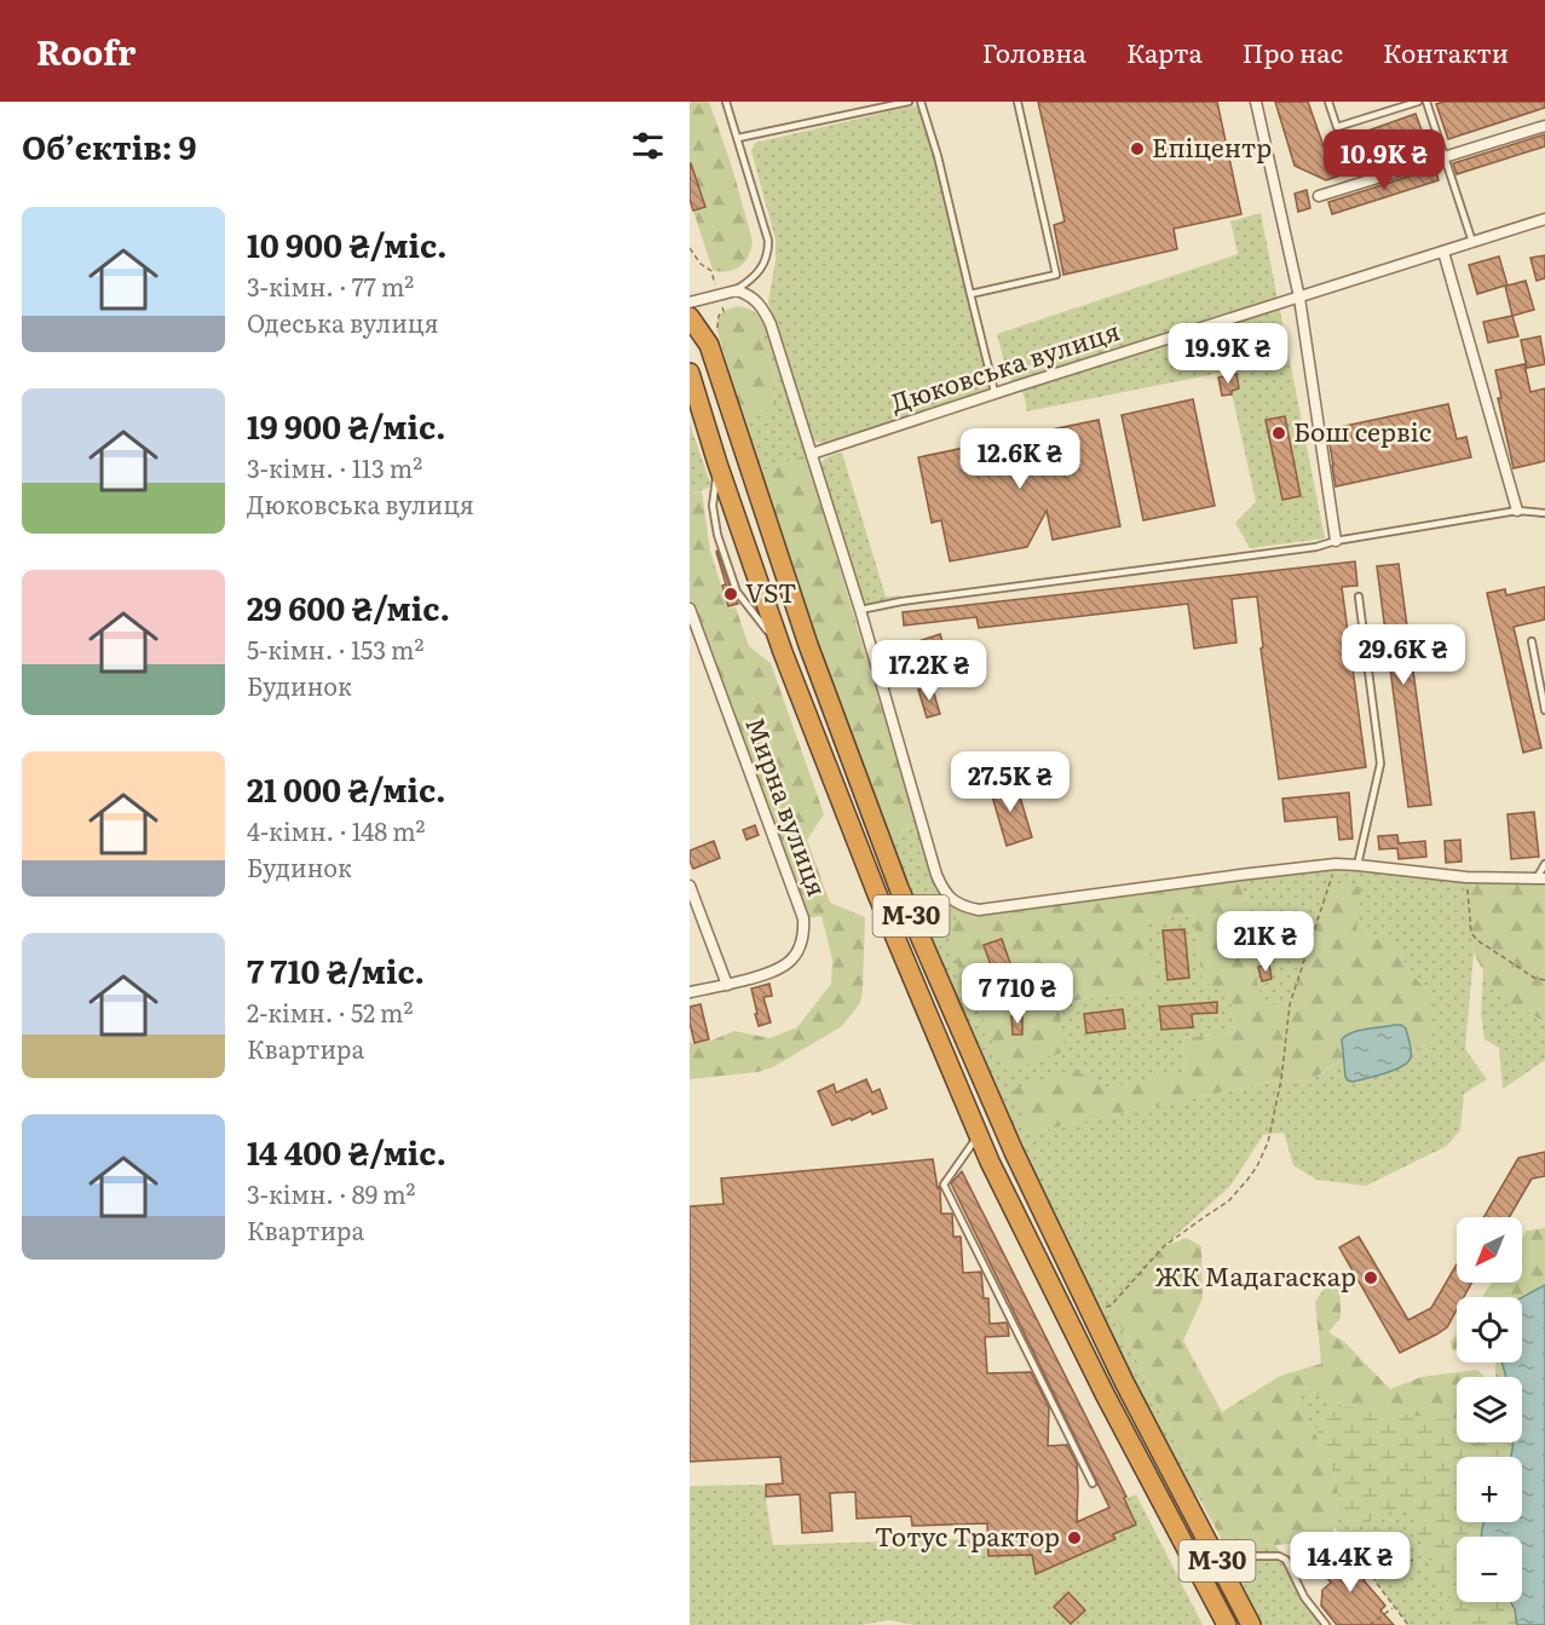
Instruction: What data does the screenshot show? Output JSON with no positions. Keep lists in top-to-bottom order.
{
  "streets": {
    "highway": ["М-30"],
    "street": ["Дюковська вулиця", "Мирна вулиця"]
  },
  "places": [
    "Епіцентр",
    "Бош сервіс",
    "VST",
    "ЖК Мадагаскар",
    "Тотус Трактор"
  ],
  "north": "bottom left",
  "page": {
    "header": "Roofr",
    "nav": [
      "Головна",
      "Карта",
      "Про нас",
      "Контакти"
    ],
    "heading": "Об’єктів: 9",
    "price": [
      "10.9K ₴",
      "19.9K ₴",
      "12.6K ₴",
      "29.6K ₴",
      "17.2K ₴",
      "27.5K ₴",
      "21K ₴",
      "7 710 ₴",
      "14.4K ₴"
    ],
    "list": [
      {
        "name": "10 900 ₴/міс.",
        "note": "3-кімн. · 77 m² · Одеська вулиця"
      },
      {
        "name": "19 900 ₴/міс.",
        "note": "3-кімн. · 113 m² · Дюковська вулиця"
      },
      {
        "name": "29 600 ₴/міс.",
        "note": "5-кімн. · 153 m² · Будинок"
      },
      {
        "name": "21 000 ₴/міс.",
        "note": "4-кімн. · 148 m² · Будинок"
      },
      {
        "name": "7 710 ₴/міс.",
        "note": "2-кімн. · 52 m² · Квартира"
      },
      {
        "name": "14 400 ₴/міс.",
        "note": "3-кімн. · 89 m² · Квартира"
      }
    ],
    "map_buttons": ["+", "−"]
  }
}
